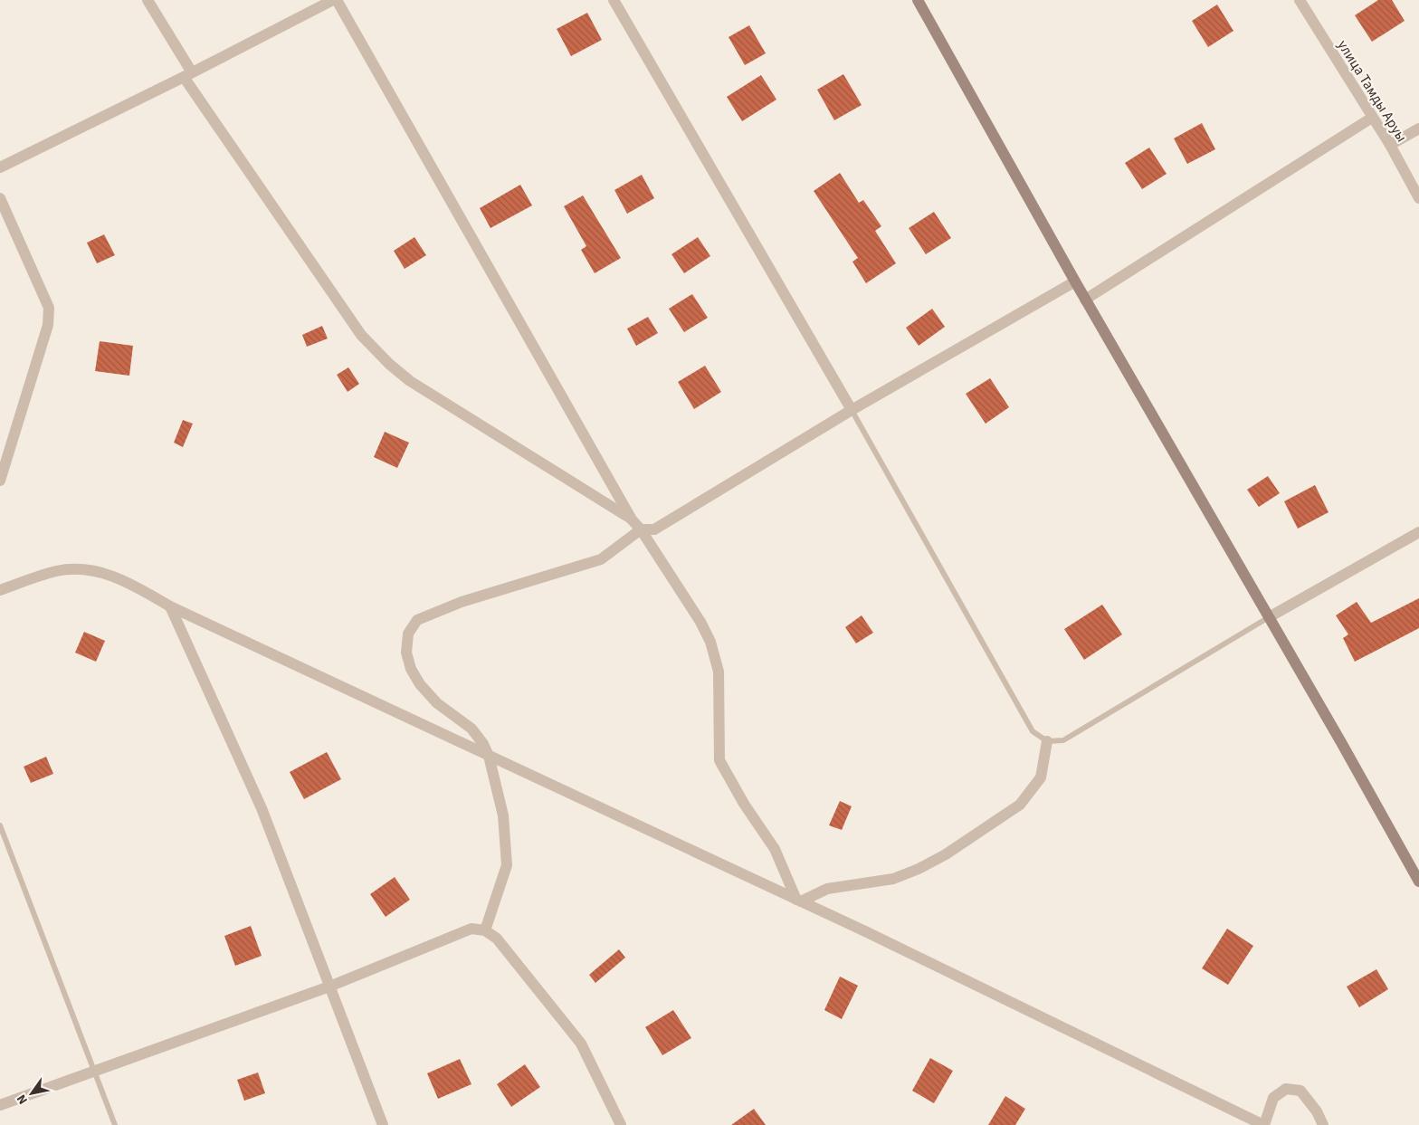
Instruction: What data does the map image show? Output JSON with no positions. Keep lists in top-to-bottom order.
{
  "streets": {
    "street": ["улица Тамды Аруы"]
  },
  "north": "bottom left"
}
